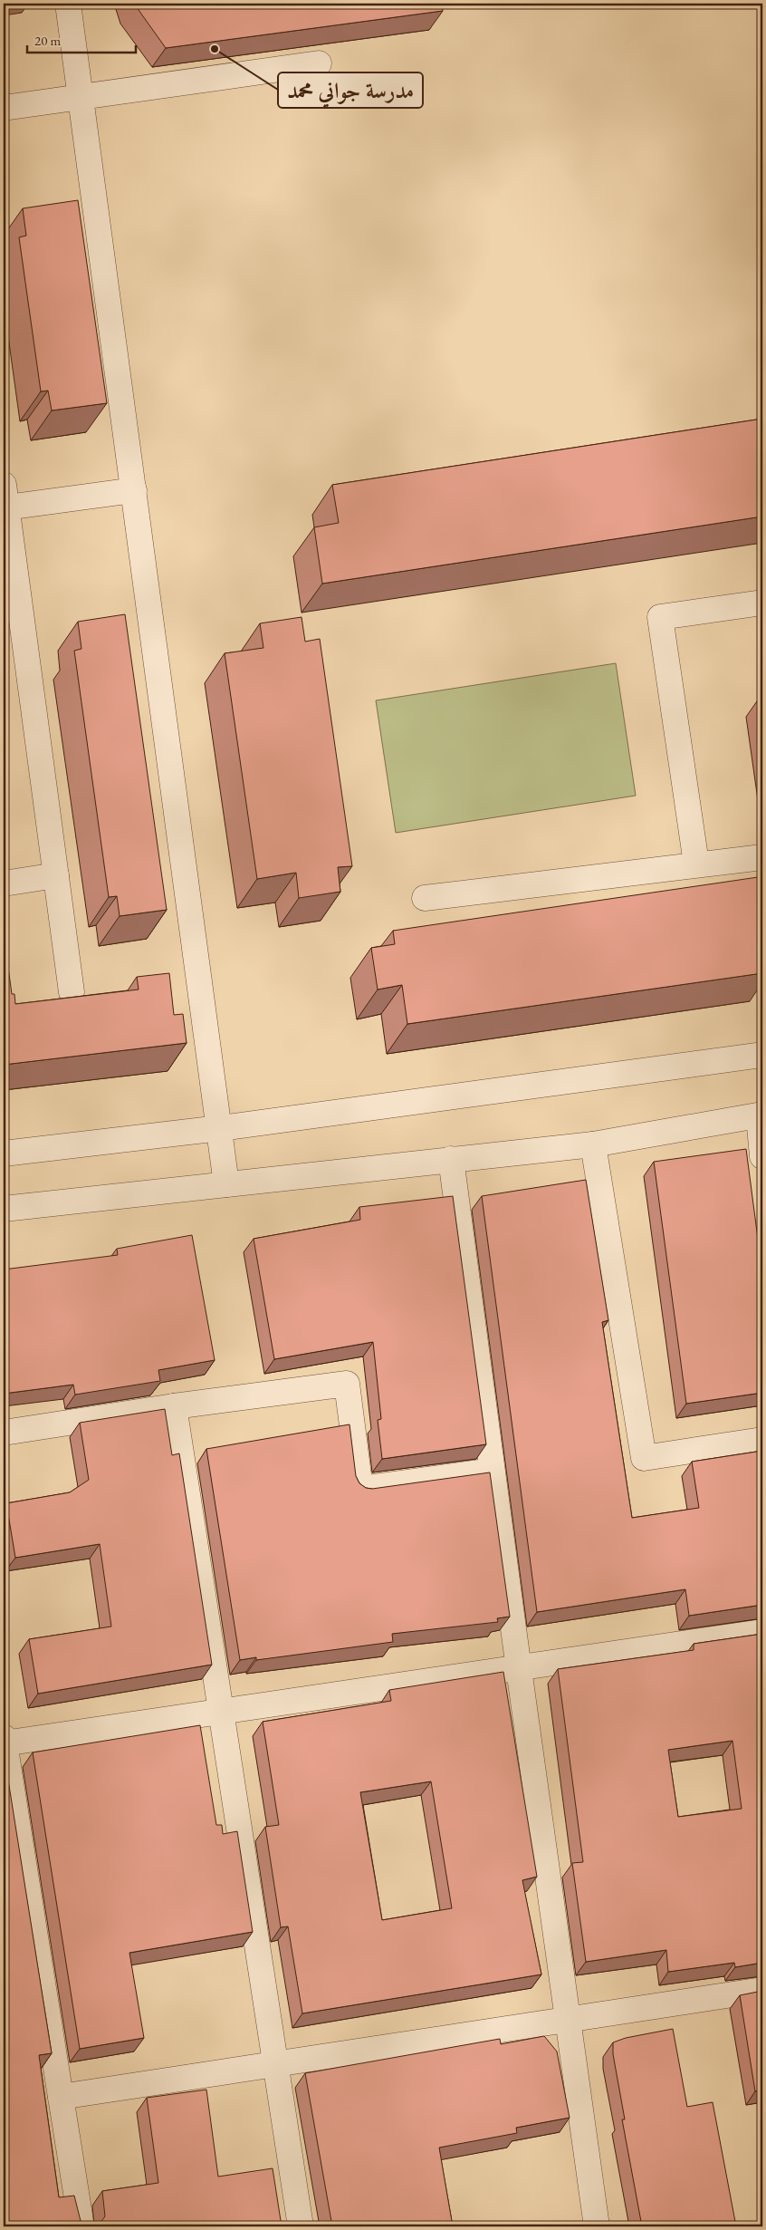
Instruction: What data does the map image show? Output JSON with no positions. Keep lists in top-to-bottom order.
{
  "places": ["مدرسة جواني محمد"],
  "scale_bar": "20 m"
}
